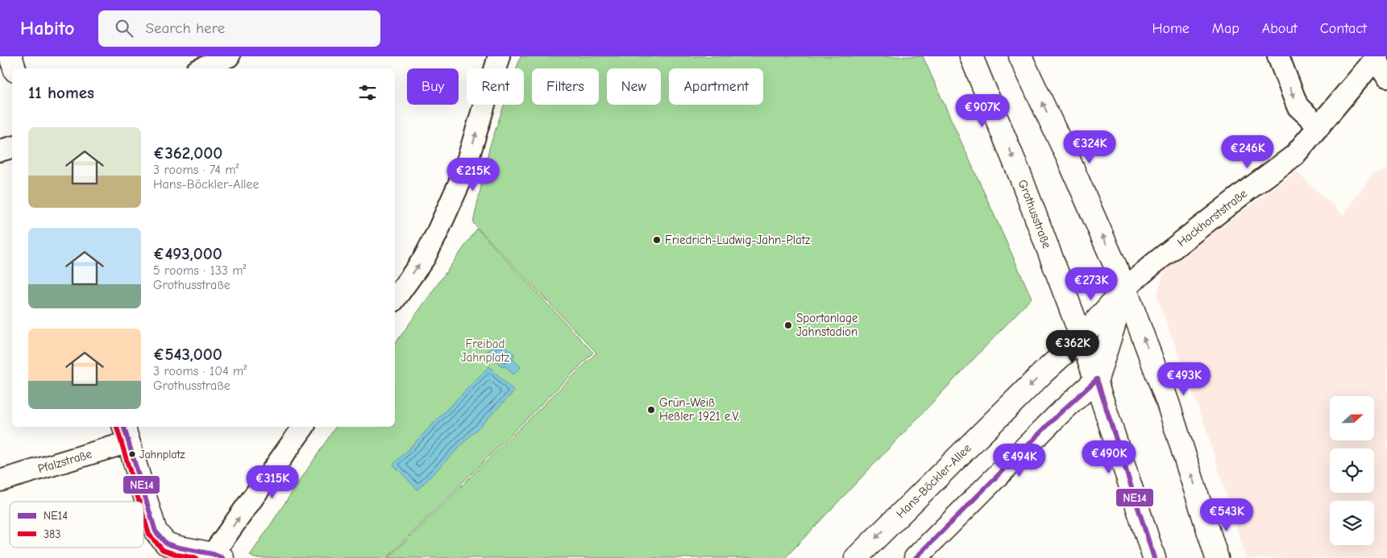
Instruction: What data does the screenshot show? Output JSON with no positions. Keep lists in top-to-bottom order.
{
  "streets": {
    "main road": ["Grothusstraße", "Hackhorststraße", "Hans-Böckler-Allee"],
    "street": ["Pfalzstraße"]
  },
  "crossings": [
    ["Grothusstraße", "Hackhorststraße"],
    ["Grothusstraße", "Hans-Böckler-Allee"],
    ["Hackhorststraße", "Hans-Böckler-Allee"]
  ],
  "parks": ["Freibad Jahnplatz"],
  "places": [
    "Friedrich-Ludwig-Jahn-Platz",
    "Sportanlage Jahnstadion",
    "Grün-Weiß Heßler 1921 e.V.",
    "Jahnplatz"
  ],
  "lines": ["transit line NE14", "transit line 383"],
  "legend": ["NE14", "383"],
  "north": "right",
  "page": {
    "header": "Habito",
    "search": "Search here",
    "nav": [
      "Home",
      "Map",
      "About",
      "Contact"
    ],
    "chip": [
      "Buy",
      "Rent",
      "Filters",
      "New",
      "Apartment"
    ],
    "heading": "11 homes",
    "price": [
      "€907K",
      "€324K",
      "€246K",
      "€215K",
      "€273K",
      "€362K",
      "€493K",
      "€490K",
      "€494K",
      "€315K",
      "€543K"
    ],
    "list": [
      {
        "name": "€362,000",
        "note": "3 rooms · 74 m² · Hans-Böckler-Allee"
      },
      {
        "name": "€493,000",
        "note": "5 rooms · 133 m² · Grothusstraße"
      },
      {
        "name": "€543,000",
        "note": "3 rooms · 104 m² · Grothusstraße"
      }
    ]
  }
}
